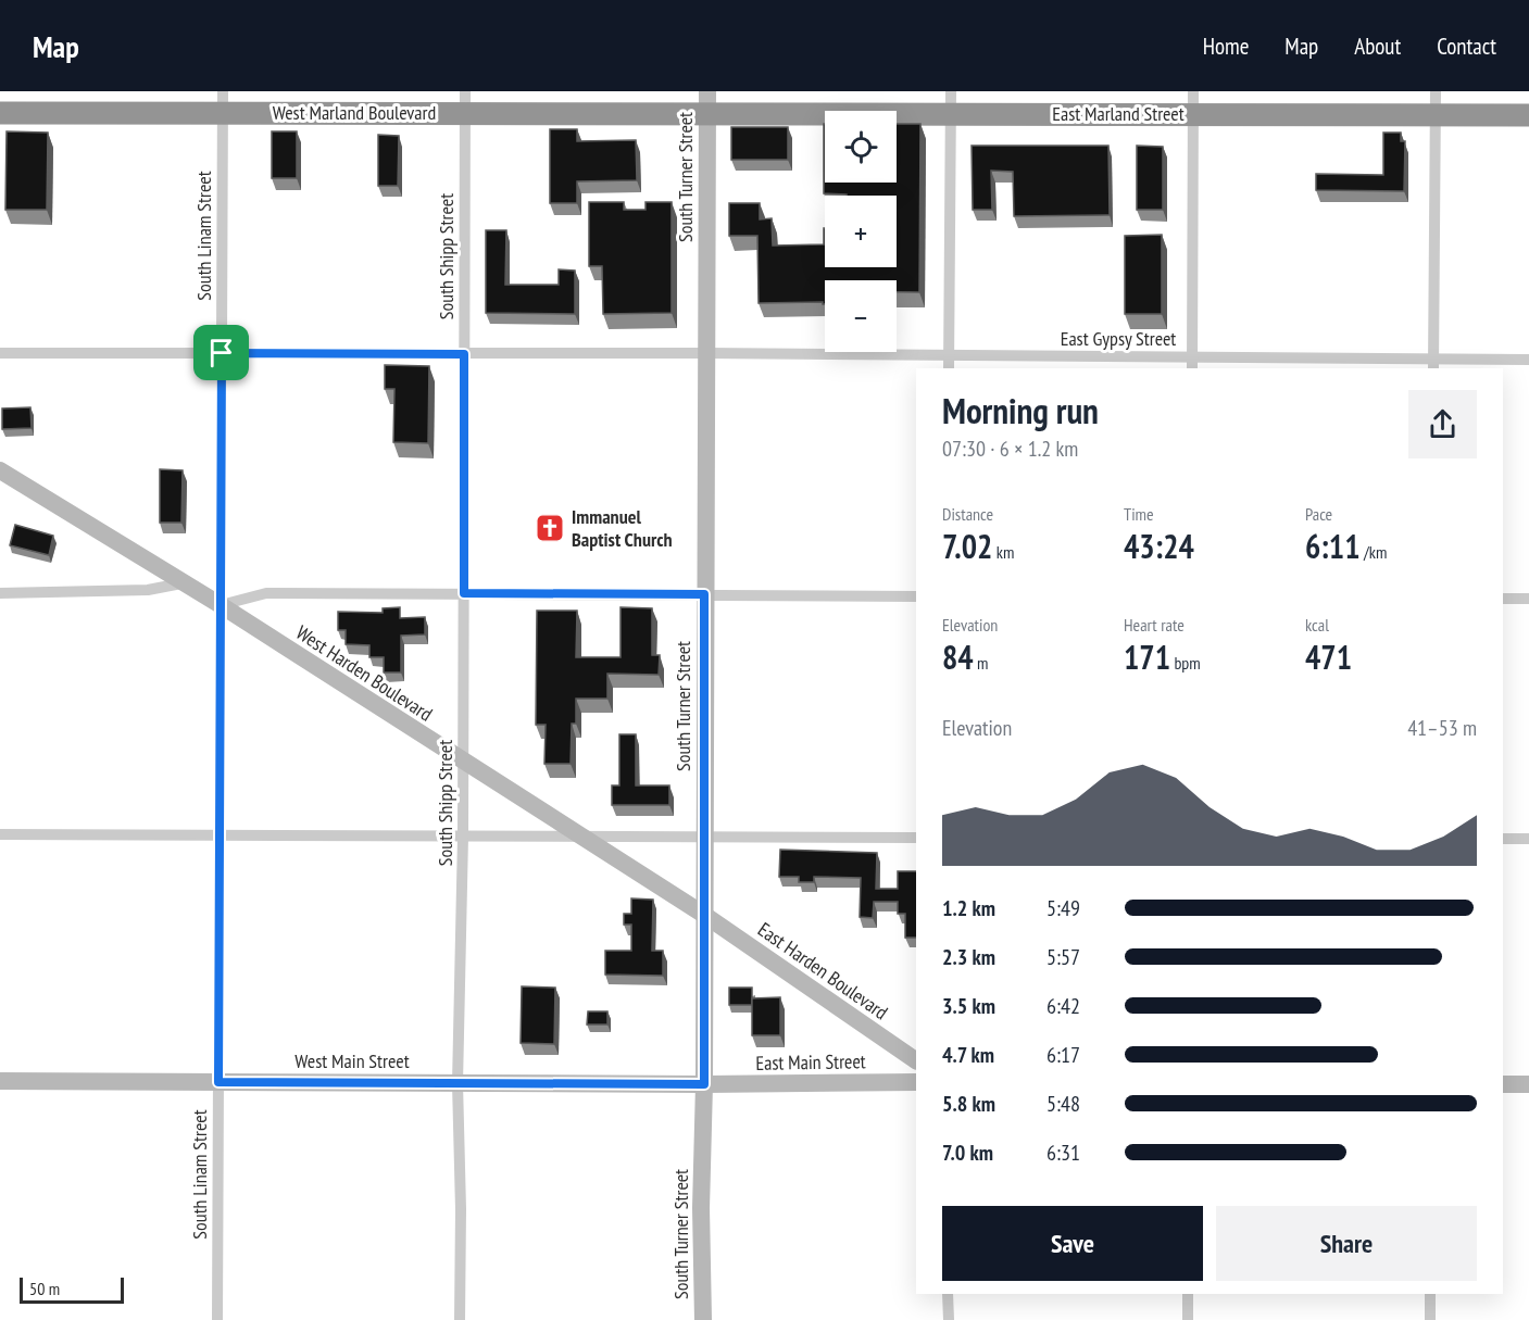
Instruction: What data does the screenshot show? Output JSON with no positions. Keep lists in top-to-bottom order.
{
  "streets": {
    "highway": ["West Marland Boulevard", "East Marland Street"],
    "street": [
      "South Turner Street",
      "South Linam Street",
      "South Shipp Street",
      "East Gypsy Street",
      "West Harden Boulevard",
      "East Harden Boulevard",
      "West Main Street",
      "East Main Street"
    ]
  },
  "crossings": [
    ["West Marland Boulevard", "East Marland Street"],
    ["West Marland Boulevard", "South Turner Street"],
    ["West Marland Boulevard", "South Linam Street"],
    ["West Marland Boulevard", "South Shipp Street"],
    ["East Marland Street", "South Turner Street"],
    ["South Turner Street", "East Gypsy Street"],
    ["South Turner Street", "West Harden Boulevard"],
    ["South Turner Street", "East Harden Boulevard"],
    ["South Turner Street", "West Main Street"],
    ["South Turner Street", "East Main Street"],
    ["South Linam Street", "East Gypsy Street"],
    ["South Linam Street", "West Harden Boulevard"],
    ["South Linam Street", "West Main Street"],
    ["South Shipp Street", "East Gypsy Street"],
    ["South Shipp Street", "West Harden Boulevard"],
    ["South Shipp Street", "West Main Street"],
    ["West Harden Boulevard", "East Harden Boulevard"],
    ["West Main Street", "East Main Street"]
  ],
  "places": {
    "church": ["Immanuel Baptist Church"]
  },
  "scale_bar": "50 m",
  "page": {
    "header": "Map",
    "nav": [
      "Home",
      "Map",
      "About",
      "Contact"
    ],
    "map_buttons": ["+", "−"],
    "heading": ["Morning run", "07:30 · 6 × 1.2 km"],
    "stats": [
      ["Distance", "7.02 km"],
      ["Time", "43:24"],
      ["Pace", "6:11 /km"],
      ["Elevation", "84 m"],
      ["Heart rate", "171 bpm"],
      ["kcal", "471"]
    ],
    "chart": ["Elevation", "41–53 m"],
    "list": [
      {
        "name": "1.2 km",
        "note": "5:49"
      },
      {
        "name": "2.3 km",
        "note": "5:57"
      },
      {
        "name": "3.5 km",
        "note": "6:42"
      },
      {
        "name": "4.7 km",
        "note": "6:17"
      },
      {
        "name": "5.8 km",
        "note": "5:48"
      },
      {
        "name": "7.0 km",
        "note": "6:31"
      }
    ],
    "buttons": ["Save", "Share"],
    "scale": "50 m"
  }
}
